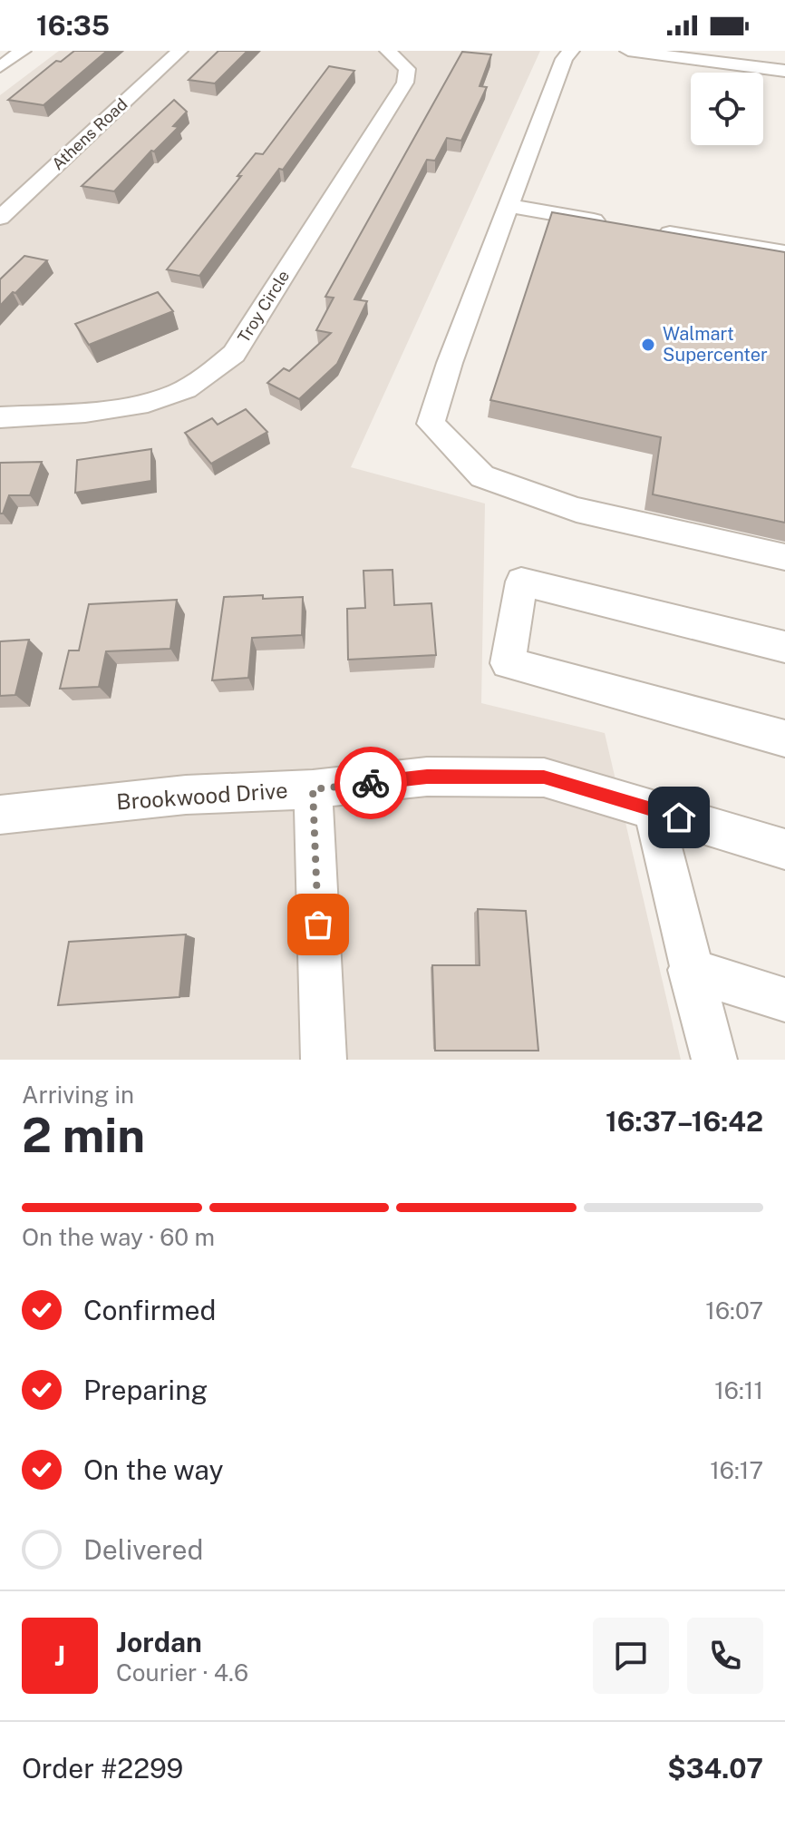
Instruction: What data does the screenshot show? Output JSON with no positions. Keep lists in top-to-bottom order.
{
  "streets": {
    "street": ["Athens Road", "Troy Circle", "Brookwood Drive"]
  },
  "places": ["Walmart Supercenter"],
  "page": {
    "status": "16:35",
    "heading": ["2 min", "Arriving in", "16:37–16:42"],
    "panel": [
      "Jordan",
      "Courier · 4.6",
      "Order #2299",
      "$34.07"
    ],
    "bar": "On the way · 60 m",
    "list": [
      ["Confirmed", "16:07"],
      ["Preparing", "16:11"],
      ["On the way", "16:17"],
      "Delivered"
    ],
    "round": "J"
  }
}
